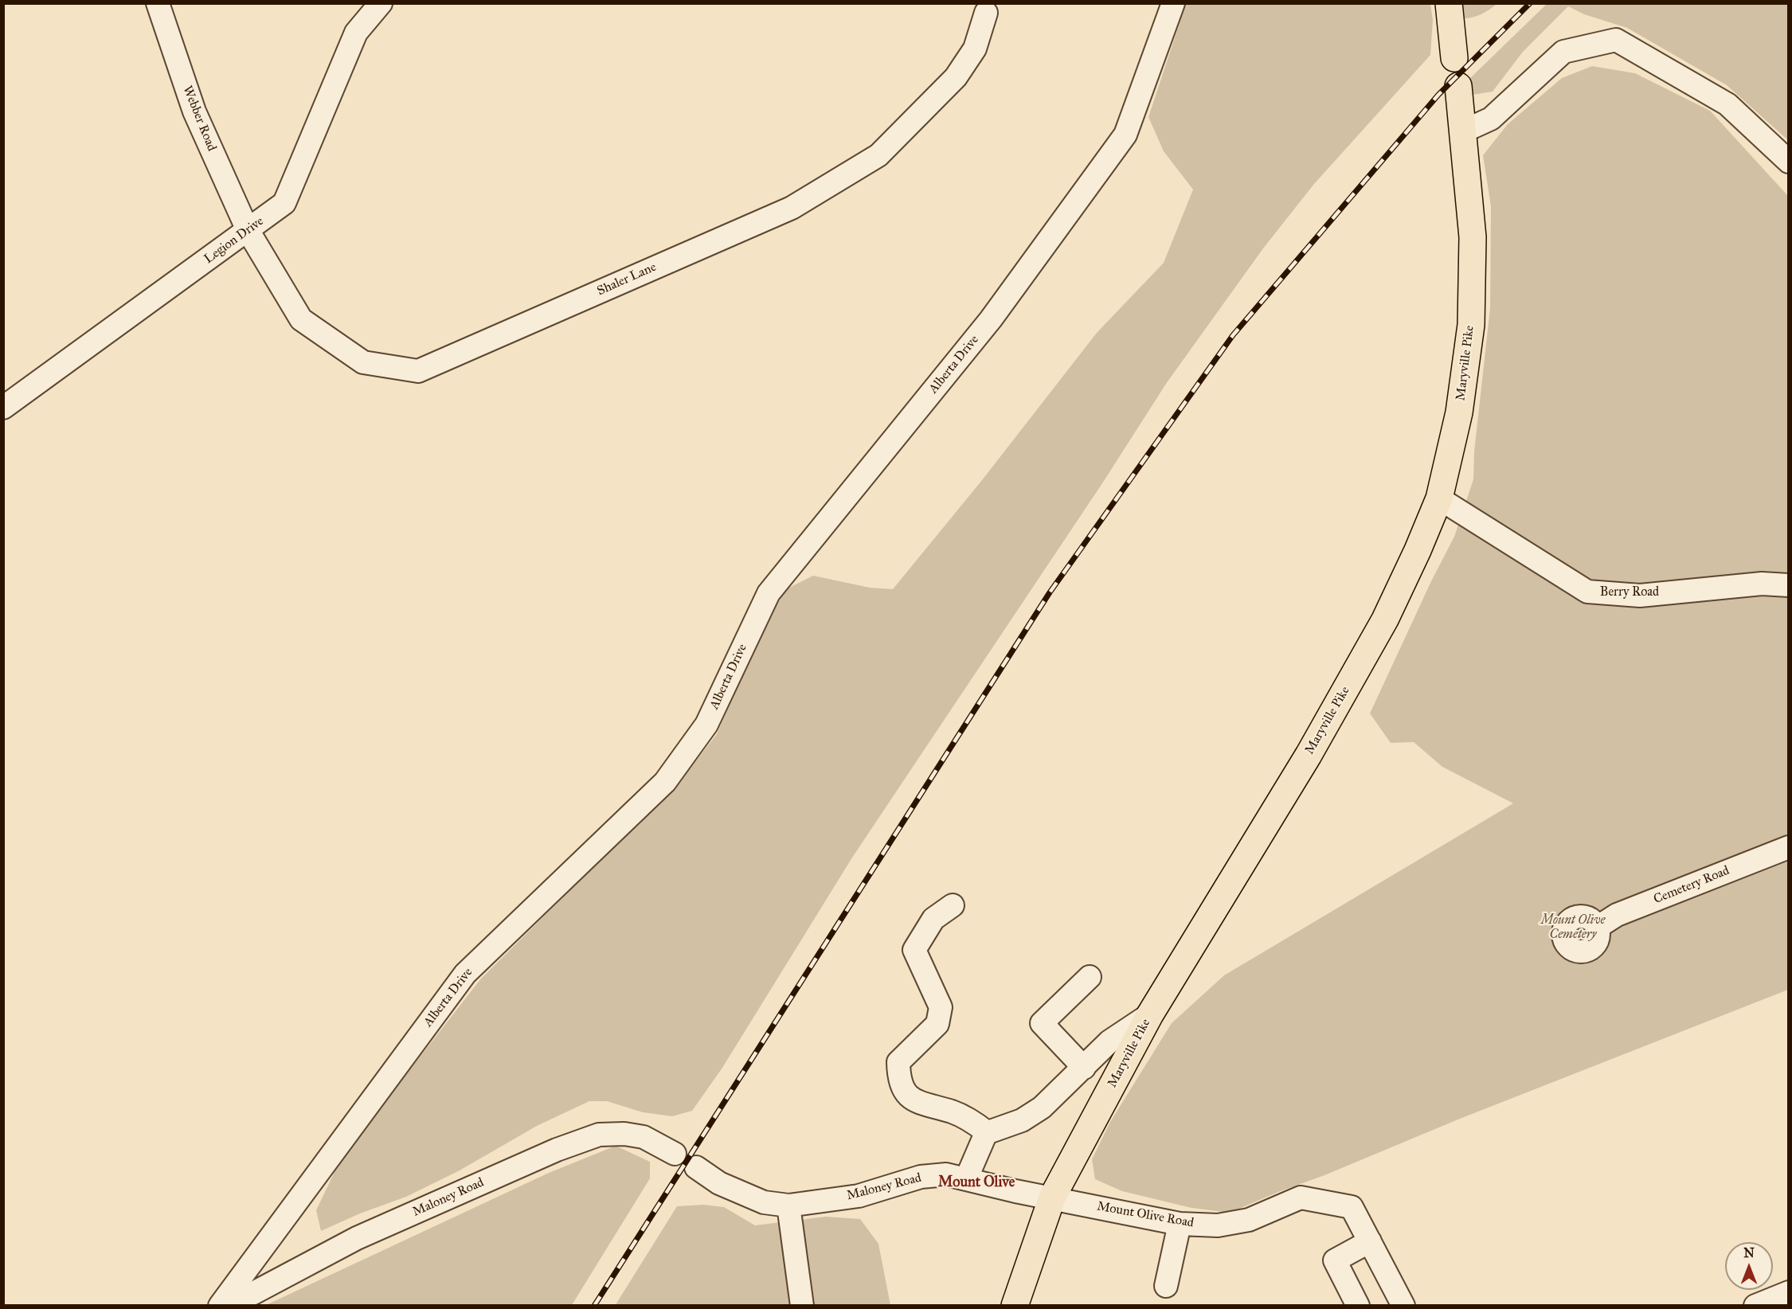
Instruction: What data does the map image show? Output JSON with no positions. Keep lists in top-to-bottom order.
{
  "streets": {
    "main road": ["Maryville Pike"],
    "street": [
      "Webber Road",
      "Legion Drive",
      "Shaler Lane",
      "Alberta Drive",
      "Berry Road",
      "Cemetery Road",
      "Maloney Road",
      "Mount Olive Road"
    ]
  },
  "crossings": [
    ["Webber Road", "Legion Drive"],
    ["Webber Road", "Shaler Lane"],
    ["Legion Drive", "Shaler Lane"],
    ["Maryville Pike", "Berry Road"],
    ["Maryville Pike", "Maloney Road"],
    ["Maryville Pike", "Mount Olive Road"],
    ["Maloney Road", "Mount Olive Road"]
  ],
  "districts": ["Mount Olive"],
  "parks": ["Mount Olive Cemetery"],
  "north": "top"
}
